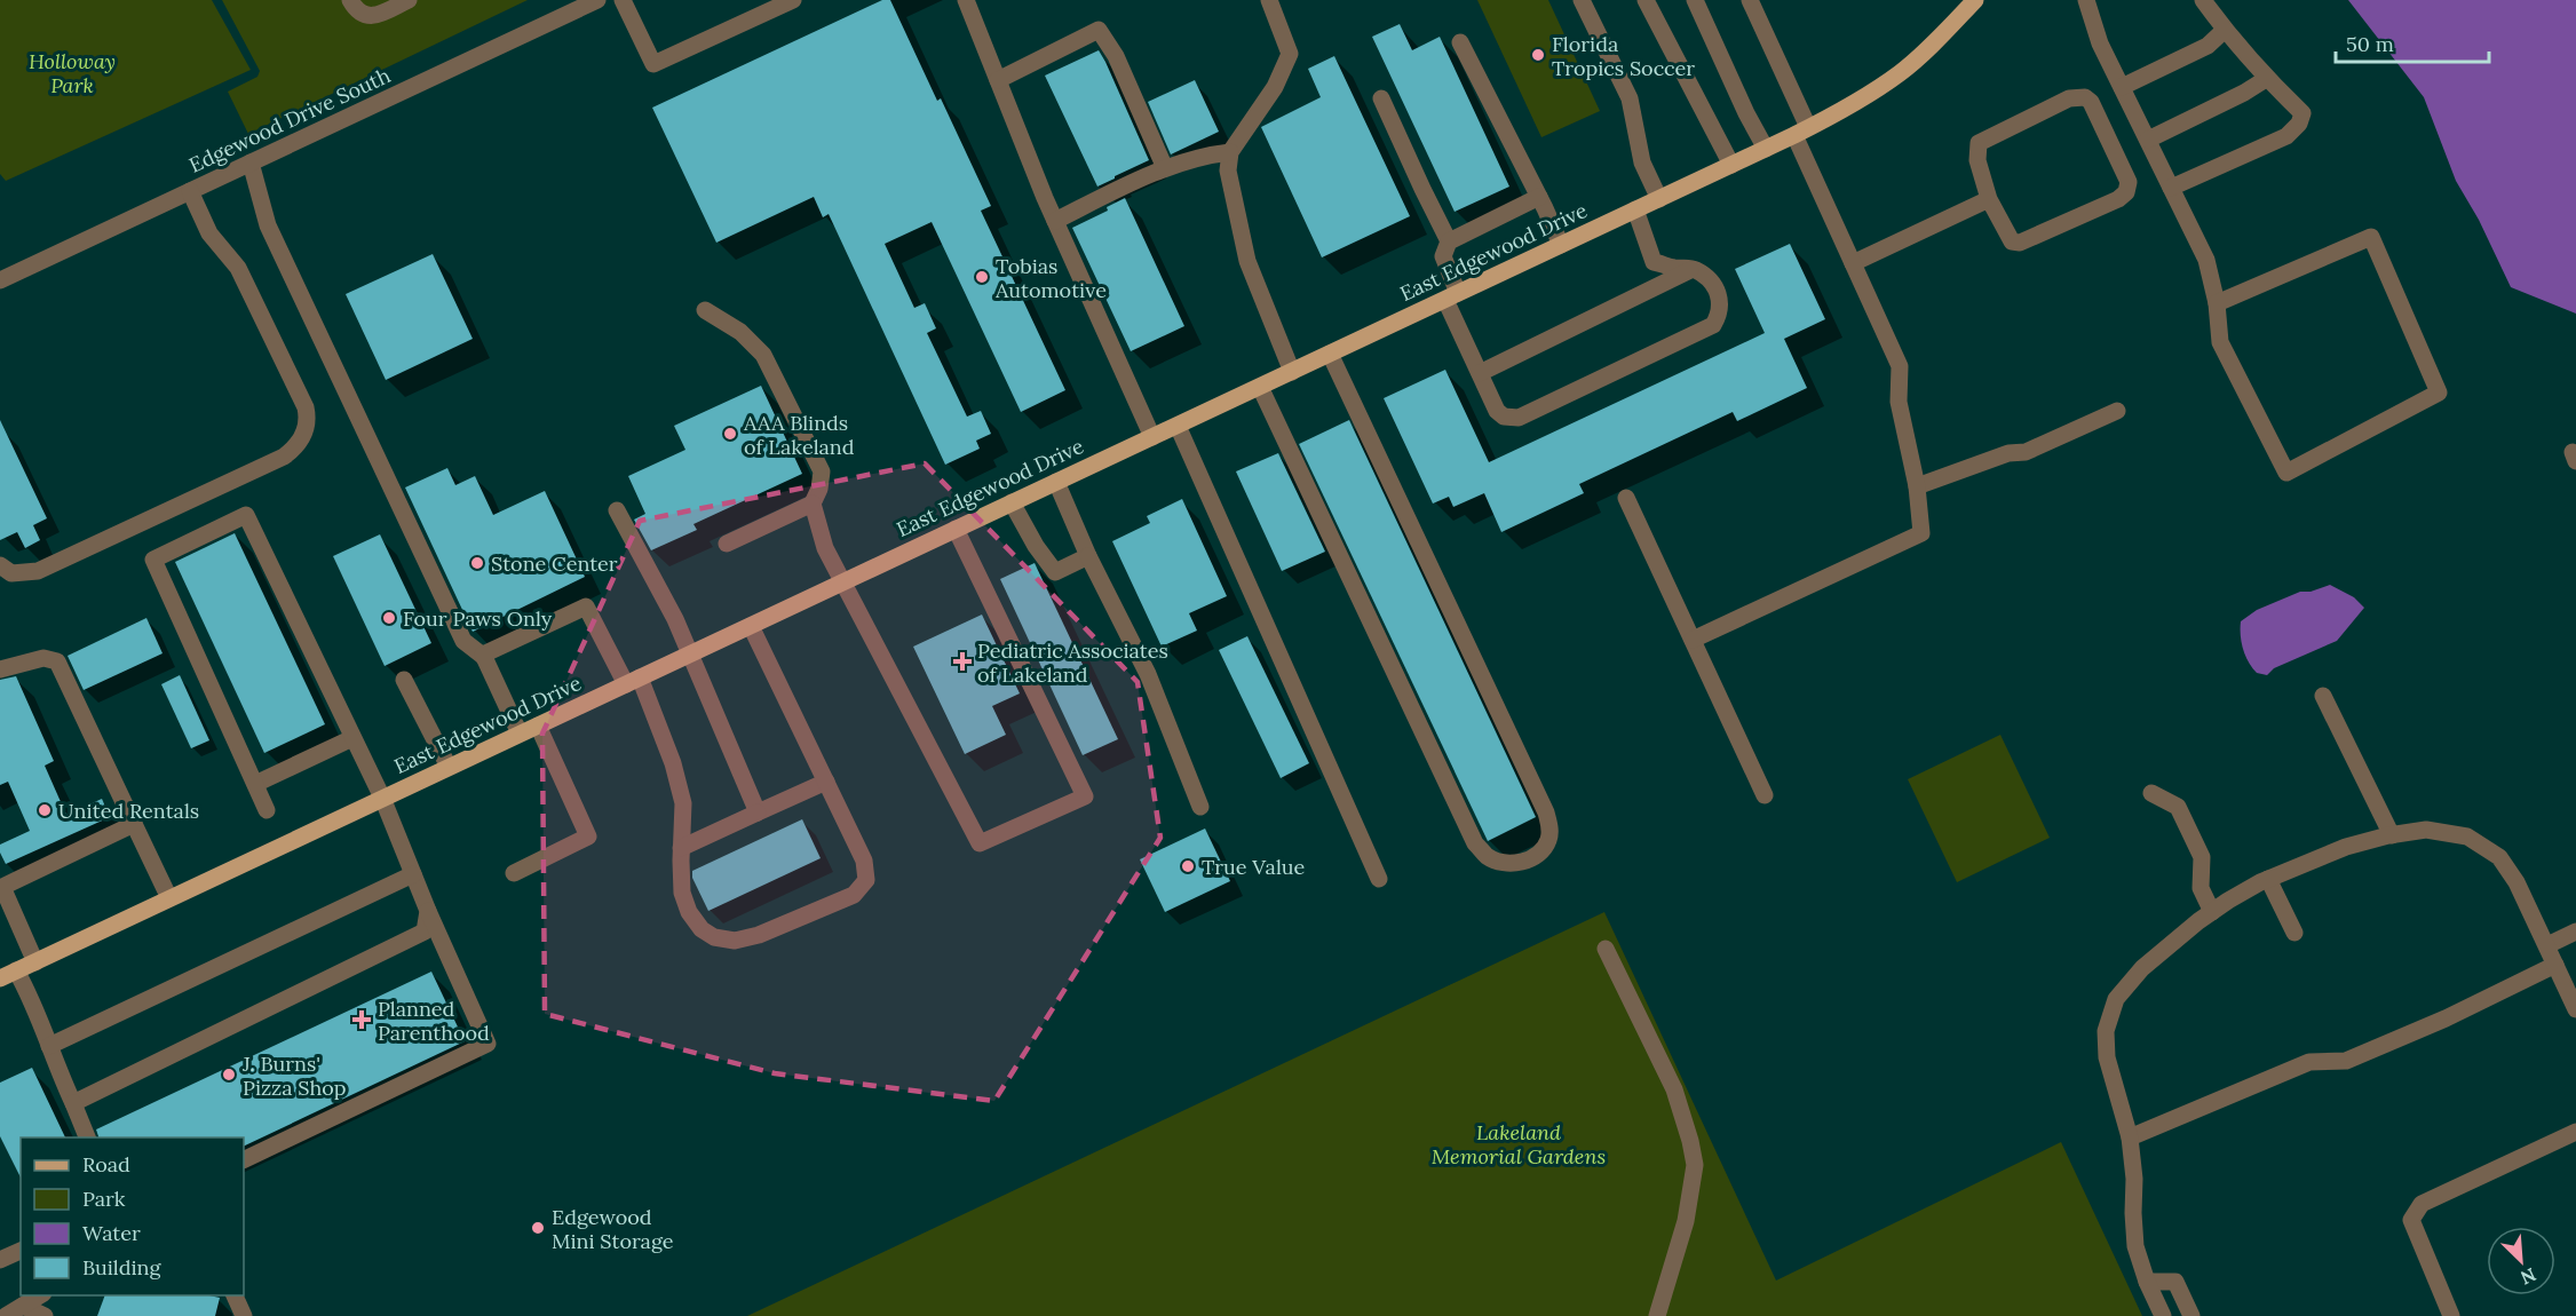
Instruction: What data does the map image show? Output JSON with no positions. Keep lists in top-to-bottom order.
{
  "streets": {
    "main road": ["East Edgewood Drive"],
    "street": ["Edgewood Drive South"]
  },
  "parks": ["Holloway Park", "Lakeland Memorial Gardens"],
  "places": {
    "other": [
      "Florida Tropics Soccer",
      "Tobias Automotive",
      "AAA Blinds of Lakeland",
      "Stone Center",
      "Four Paws Only",
      "United Rentals",
      "True Value",
      "J. Burns' Pizza Shop",
      "Edgewood Mini Storage"
    ],
    "health": ["Pediatric Associates of Lakeland", "Planned Parenthood"]
  },
  "legend": [
    "Road",
    "Park",
    "Water",
    "Building"
  ],
  "scale_bar": "50 m",
  "north": "bottom right"
}
